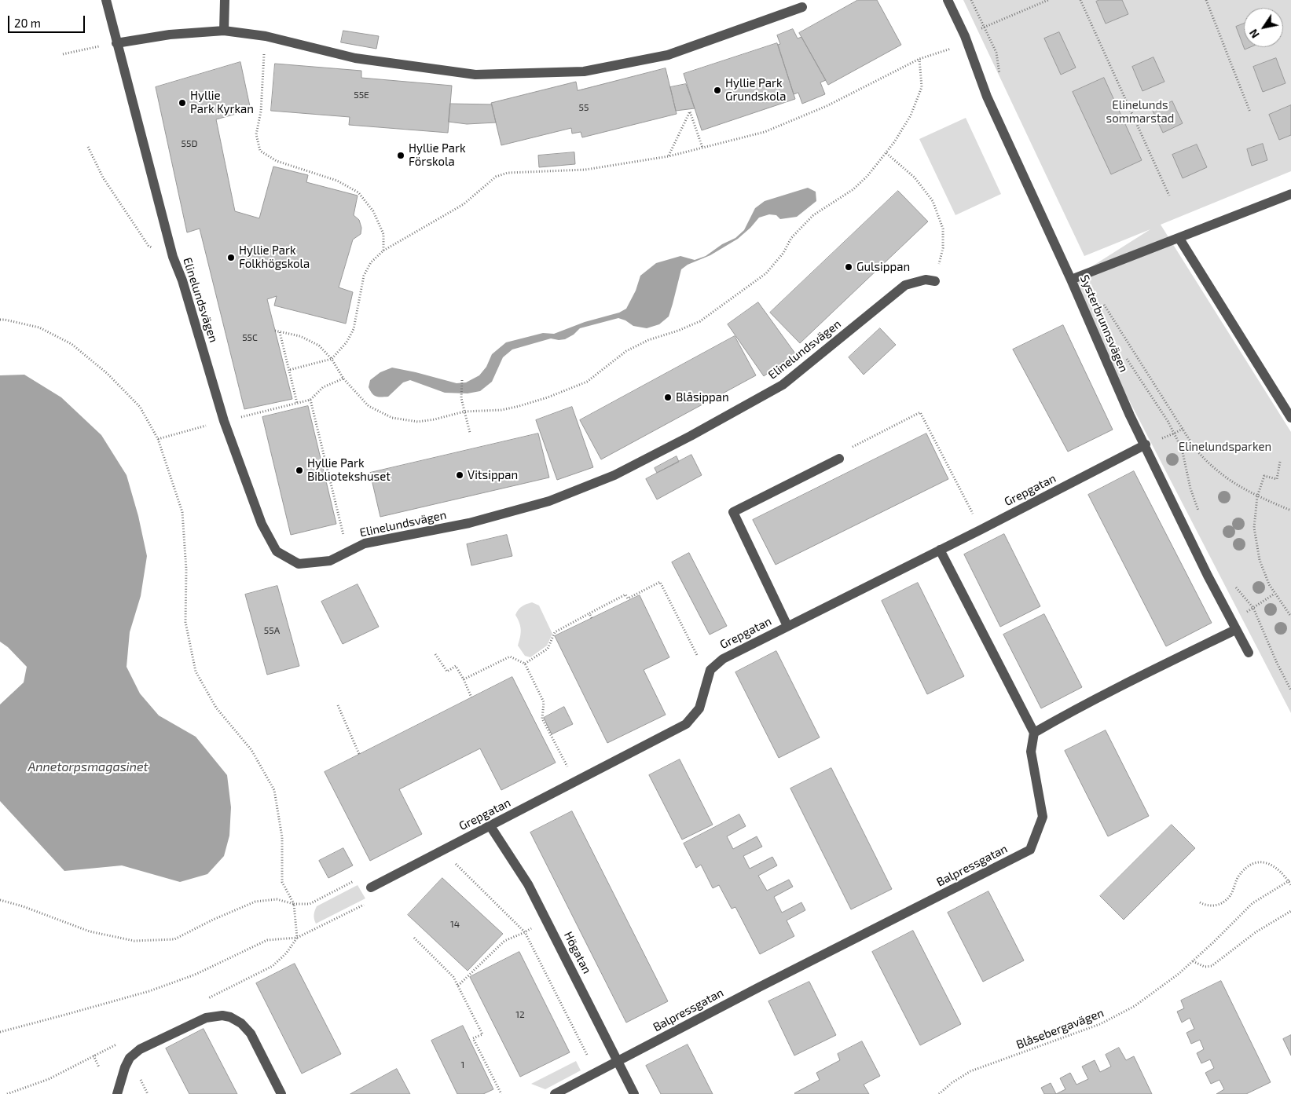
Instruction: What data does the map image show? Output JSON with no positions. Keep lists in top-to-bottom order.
{
  "streets": {
    "street": [
      "Elinelundsvägen",
      "Systerbrunnsvägen",
      "Grepgatan",
      "Balpressgatan",
      "Högatan"
    ],
    "path": ["Blåsebergavägen"]
  },
  "crossings": [
    ["Systerbrunnsvägen", "Grepgatan"],
    ["Grepgatan", "Högatan"],
    ["Balpressgatan", "Högatan"]
  ],
  "water": ["Annetorpsmagasinet"],
  "parks": ["Elinelunds sommarstad", "Elinelundsparken"],
  "places": [
    "Hyllie Park Grundskola",
    "Hyllie Park Kyrkan",
    "Hyllie Park Förskola",
    "Hyllie Park Folkhögskola",
    "Gulsippan",
    "Blåsippan",
    "Hyllie Park Bibliotekshuset",
    "Vitsippan"
  ],
  "house_numbers": [
    "55E",
    "55",
    "55D",
    "55C",
    "55A",
    "14",
    "12",
    "1"
  ],
  "scale_bar": "20 m",
  "north": "bottom left"
}
